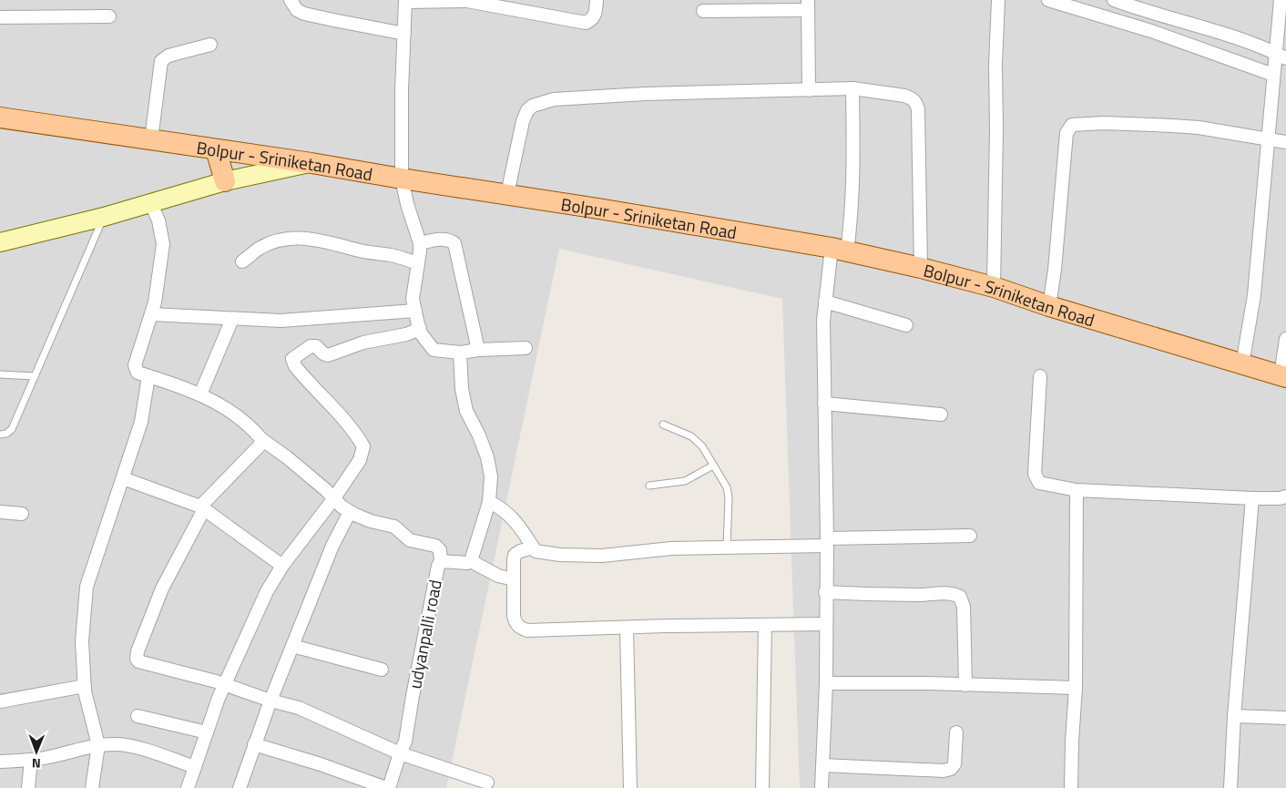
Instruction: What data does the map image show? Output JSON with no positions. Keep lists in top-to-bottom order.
{
  "streets": {
    "main road": ["Bolpur - Sriniketan Road"],
    "street": ["udyanpalli road"]
  },
  "north": "bottom"
}
